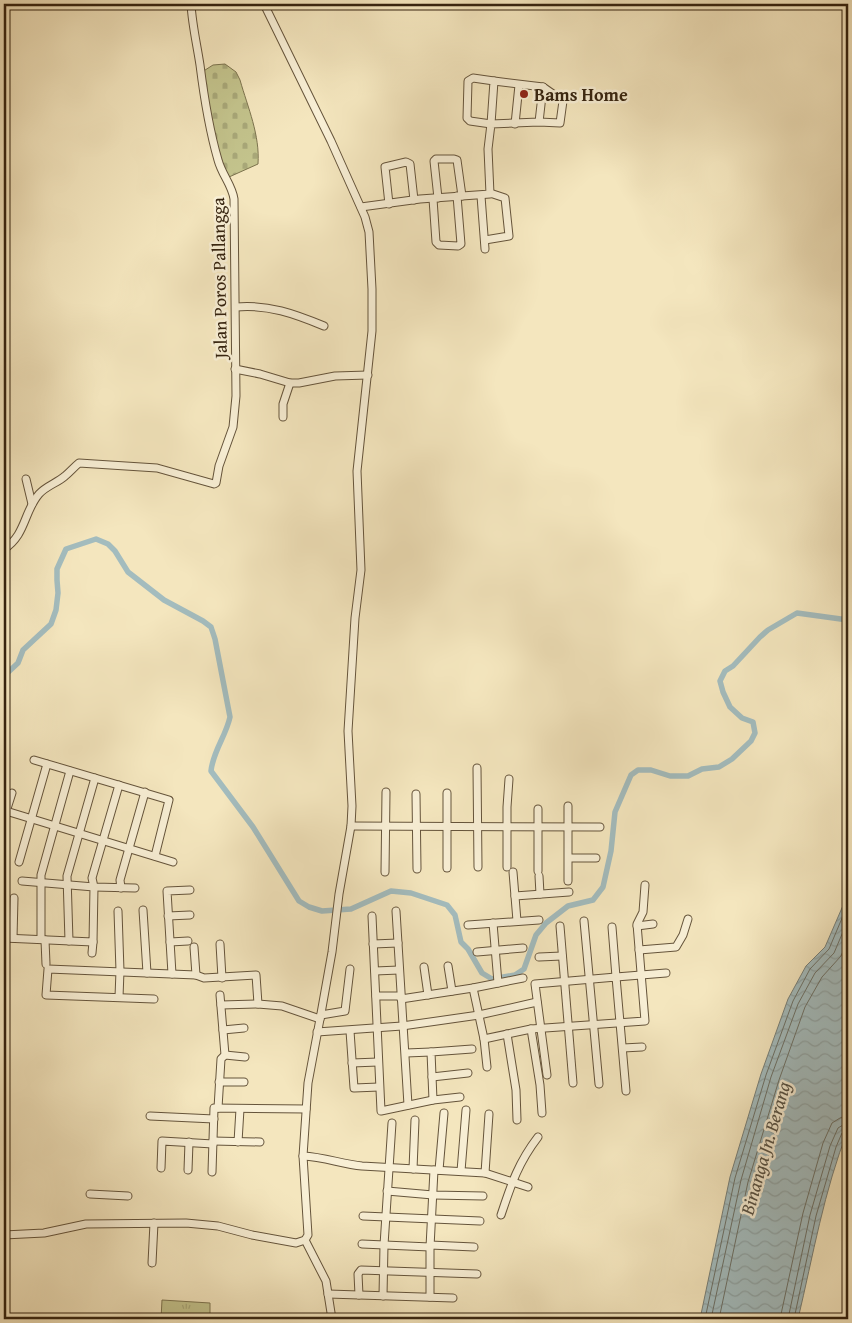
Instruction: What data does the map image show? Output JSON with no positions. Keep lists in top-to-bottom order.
{
  "streets": {
    "street": ["Jalan Poros Pallangga"]
  },
  "water": ["Binanga Jn. Berang"],
  "places": ["Bams Home"]
}
